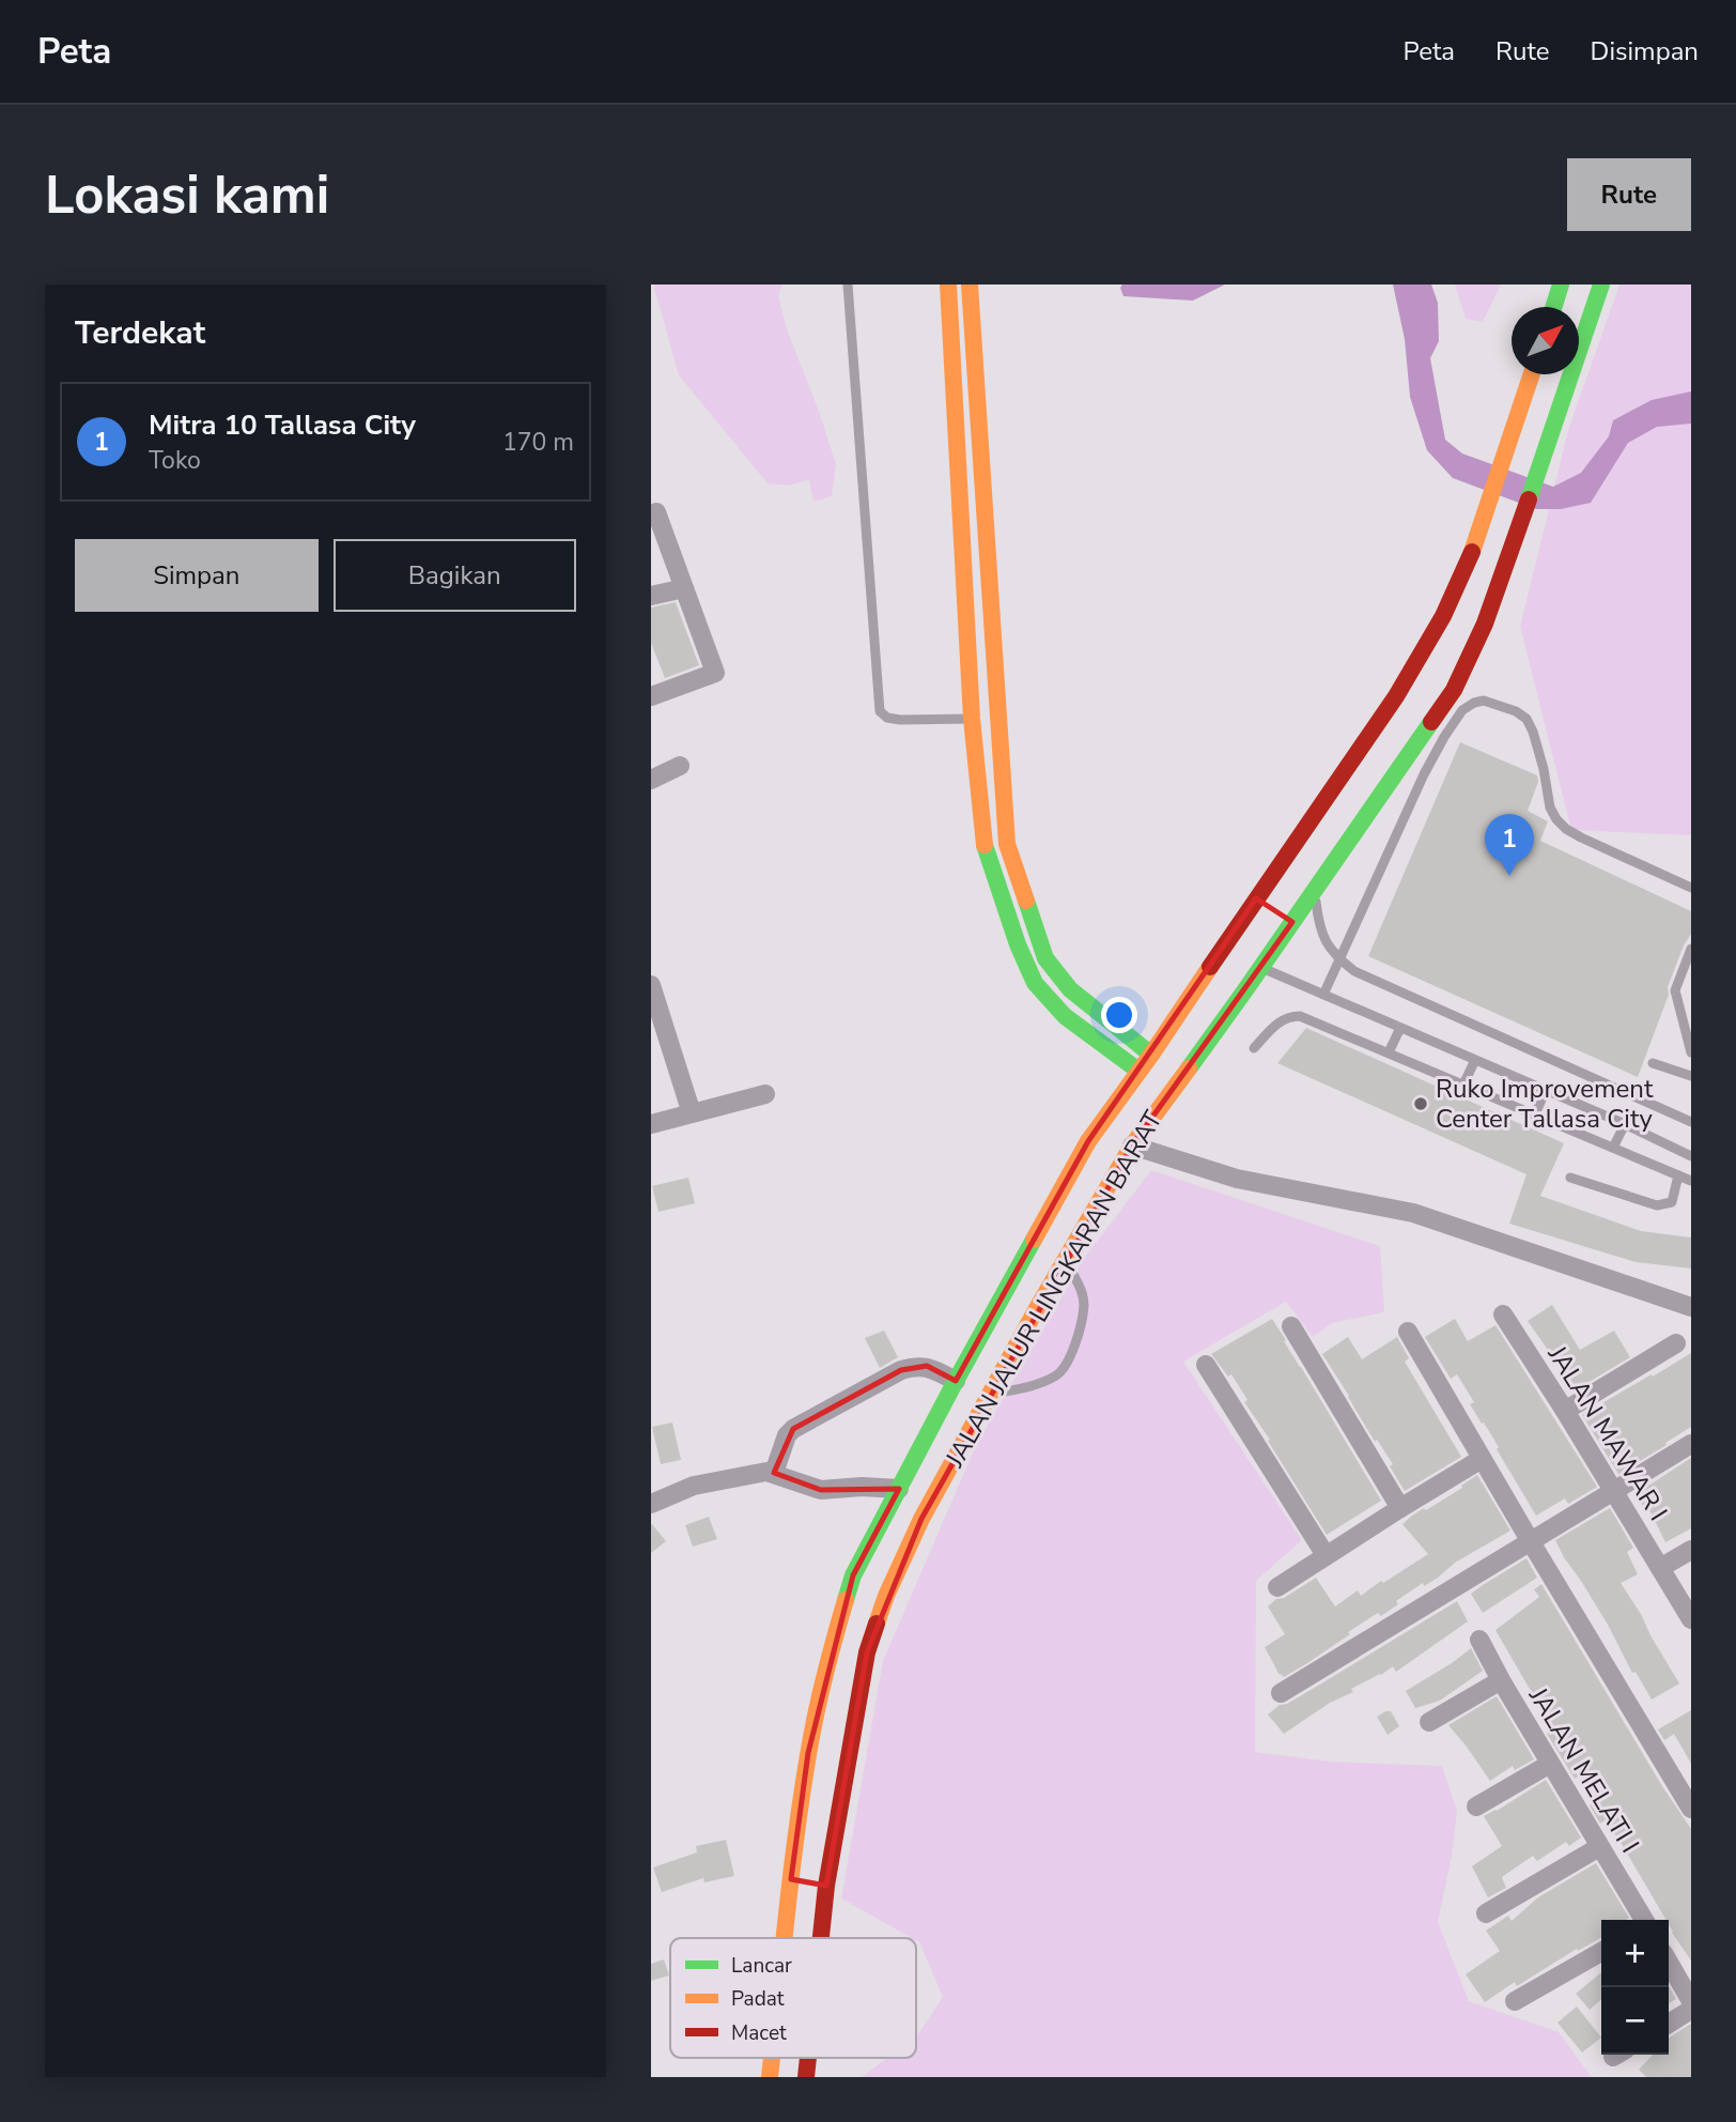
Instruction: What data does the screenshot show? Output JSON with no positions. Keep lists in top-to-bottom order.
{
  "streets": {
    "main road": ["JALAN JALUR LINGKARAN BARAT"],
    "street": ["JALAN MAWAR I", "JALAN MELATI I"]
  },
  "places": ["Ruko Improvement Center Tallasa City"],
  "legend": ["Lancar", "Padat", "Macet"],
  "north": "top right",
  "page": {
    "header": "Peta",
    "nav": ["Peta", "Rute", "Disimpan"],
    "buttons": [
      "Rute",
      ["Simpan", "Bagikan"]
    ],
    "title": "Lokasi kami",
    "heading": "Terdekat",
    "list": [
      {
        "mark": "1",
        "name": "Mitra 10 Tallasa City",
        "note": "Toko",
        "value": "170 m"
      }
    ],
    "pins": "1",
    "map_buttons": ["+", "−"]
  }
}
